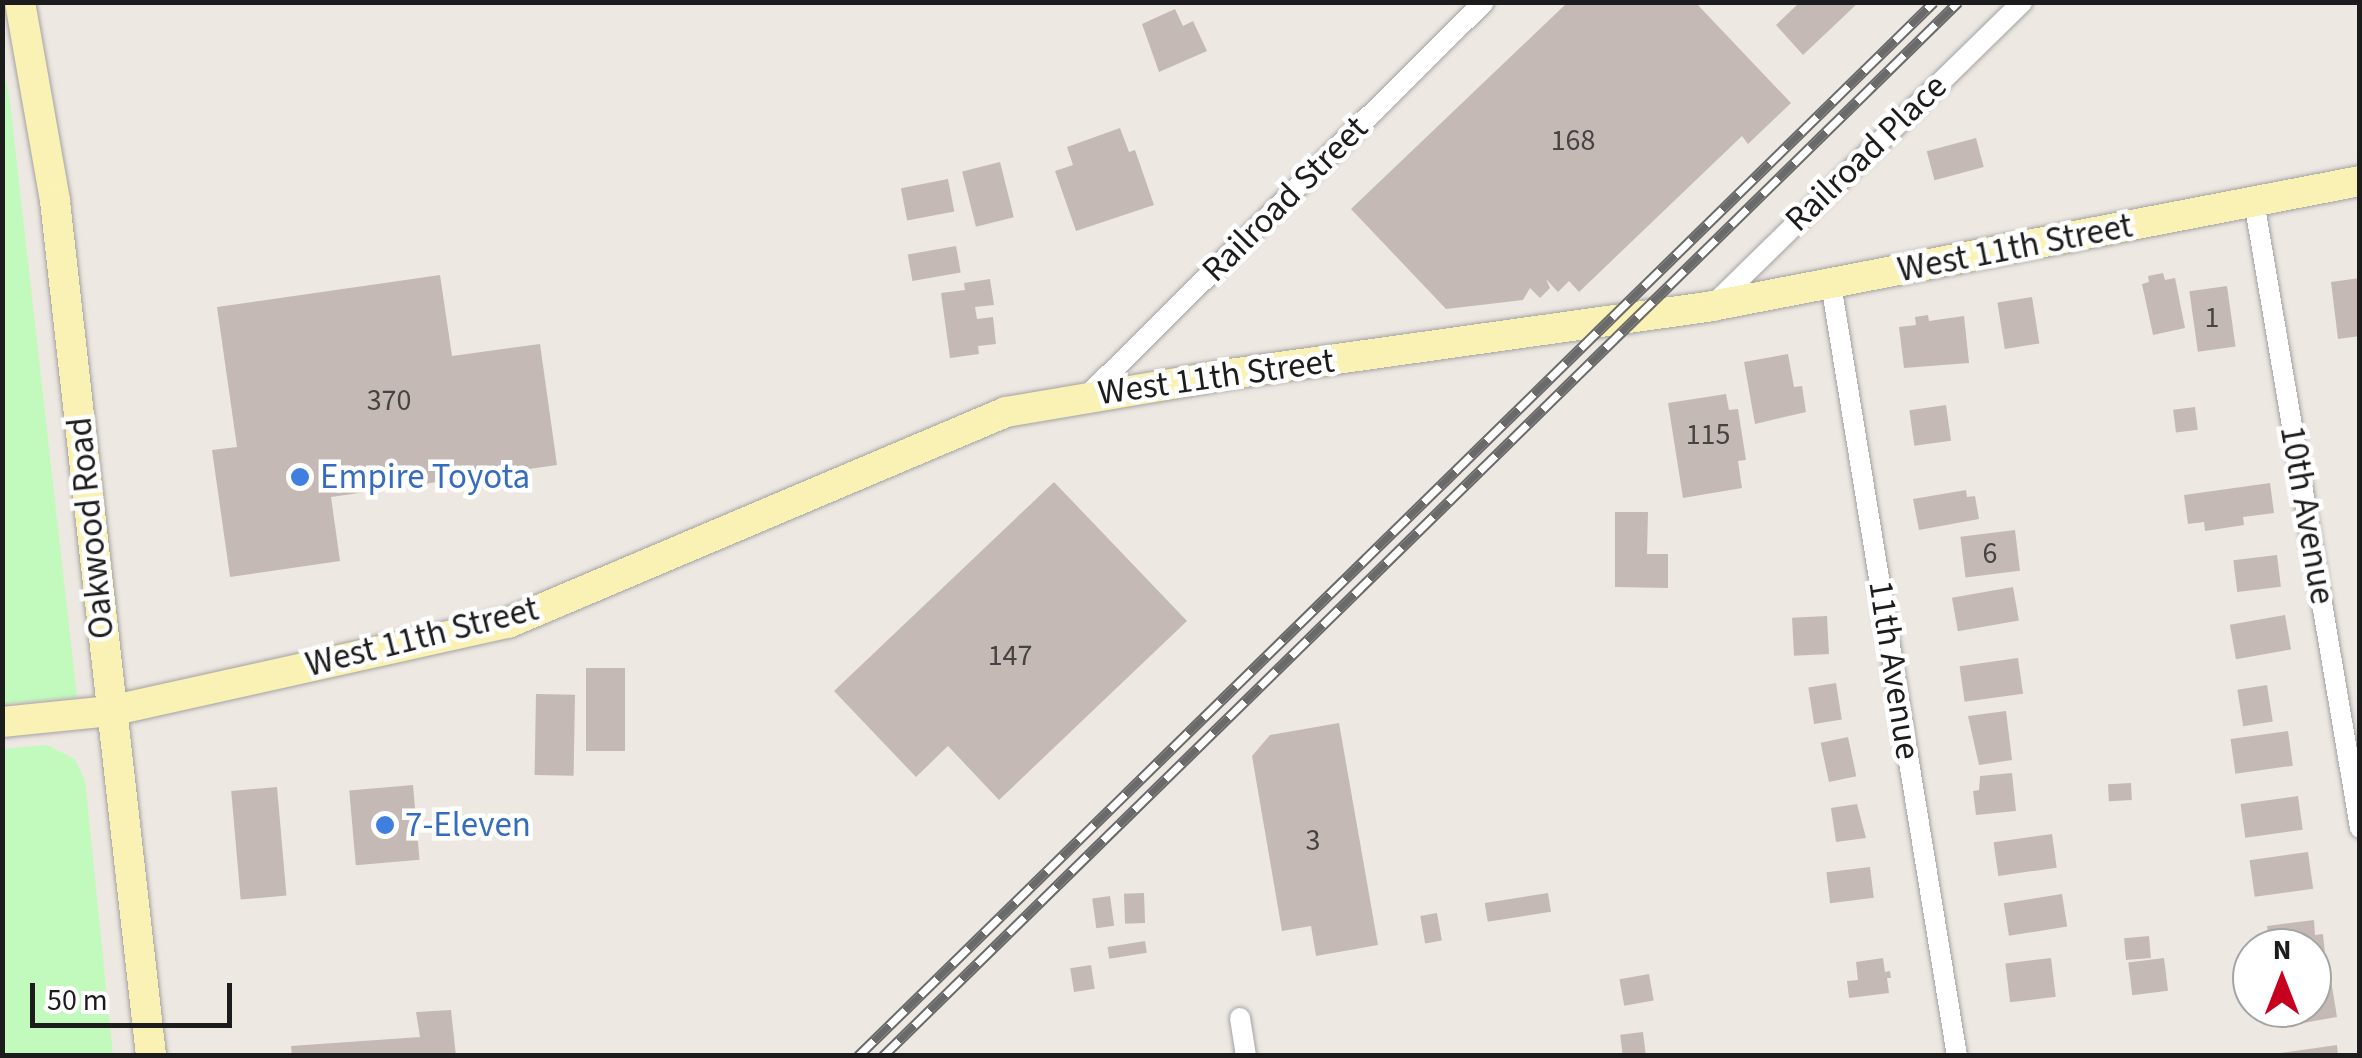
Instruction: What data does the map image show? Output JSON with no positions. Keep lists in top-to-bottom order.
{
  "streets": {
    "street": [
      "Railroad Place",
      "Railroad Street",
      "West 11th Street",
      "10th Avenue",
      "Oakwood Road",
      "11th Avenue"
    ]
  },
  "crossings": [
    ["Railroad Place", "West 11th Street"],
    ["Railroad Street", "West 11th Street"],
    ["West 11th Street", "10th Avenue"],
    ["West 11th Street", "Oakwood Road"],
    ["West 11th Street", "11th Avenue"]
  ],
  "places": ["Empire Toyota", "7-Eleven"],
  "house_numbers": [
    "168",
    "1",
    "370",
    "115",
    "6",
    "147",
    "3"
  ],
  "scale_bar": "50 m",
  "north": "top"
}
